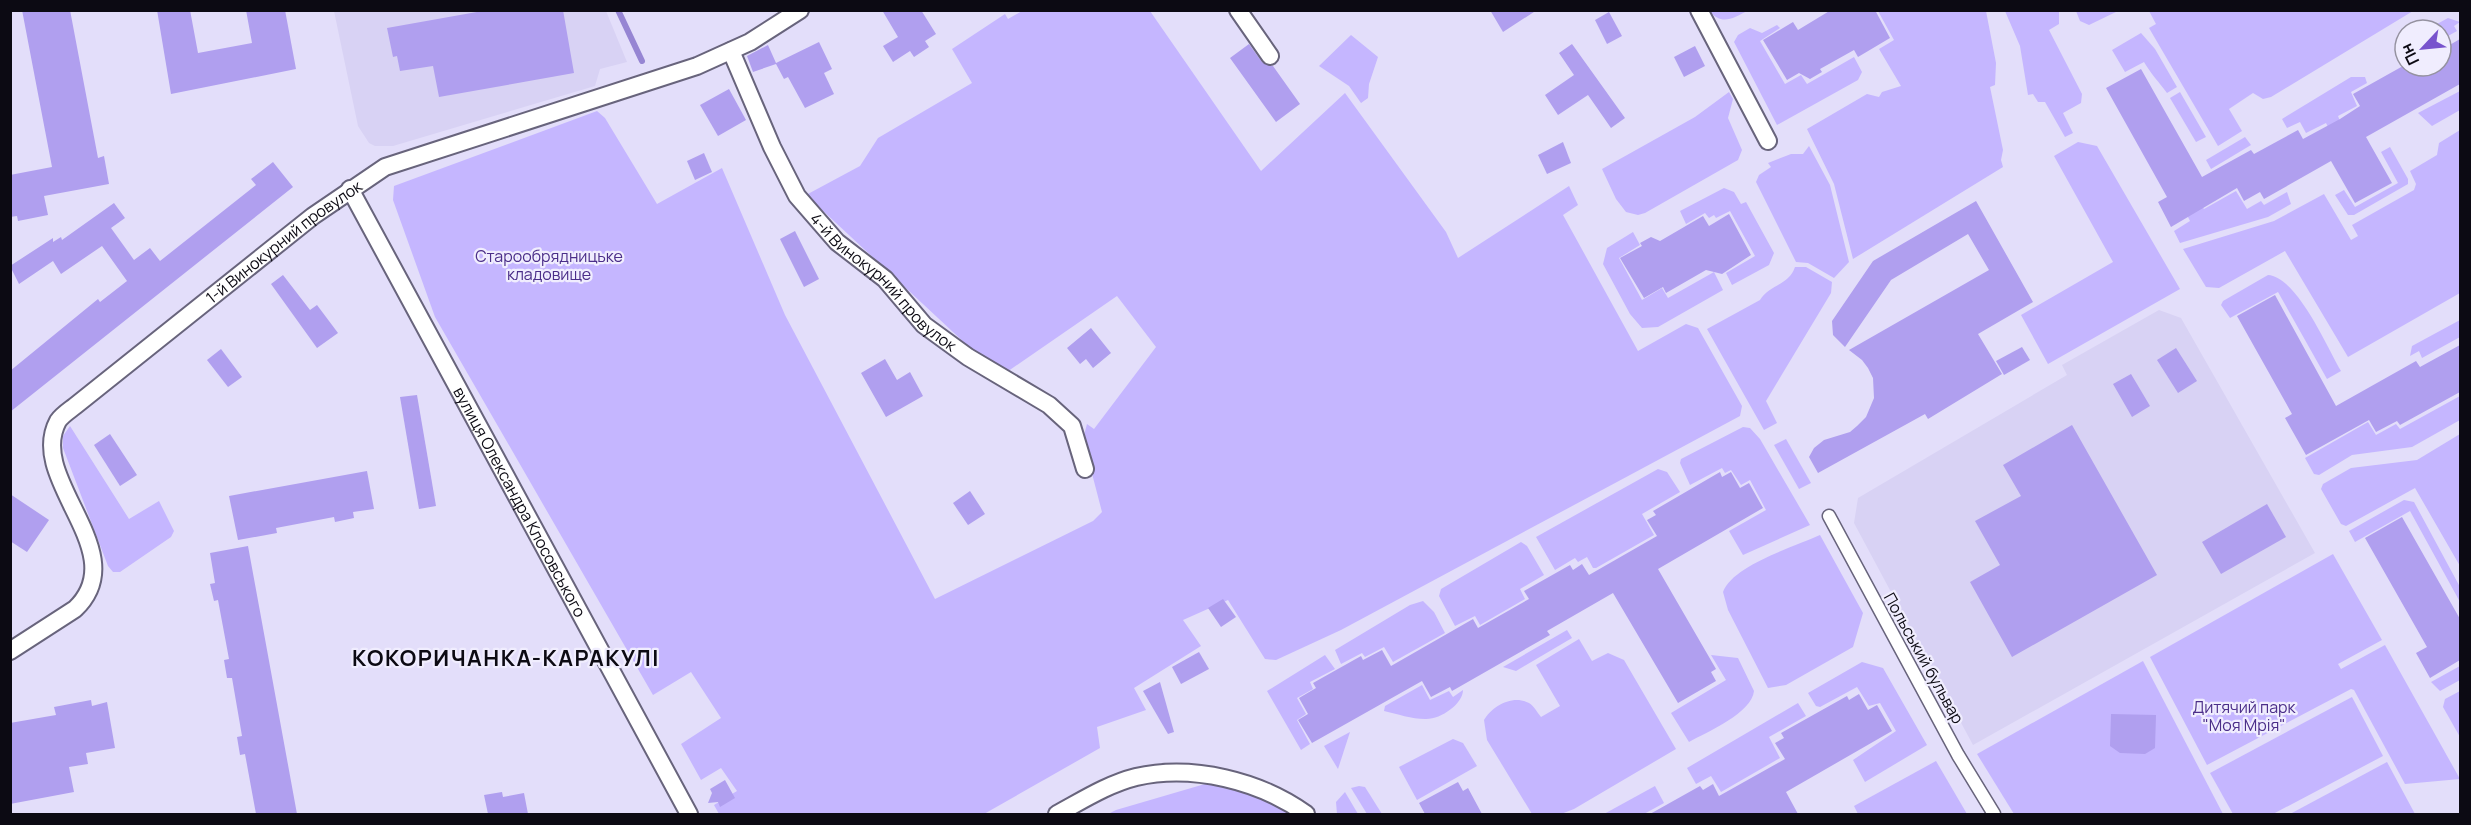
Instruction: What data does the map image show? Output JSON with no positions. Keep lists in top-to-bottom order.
{
  "streets": {
    "street": [
      "1-й Винокурний провулок",
      "4-й Винокурний провулок",
      "вулиця Олександра Клосовського",
      "Польський бульвар"
    ]
  },
  "crossings": [
    ["1-й Винокурний провулок", "4-й Винокурний провулок"],
    ["1-й Винокурний провулок", "вулиця Олександра Клосовського"]
  ],
  "districts": ["КОКОРИЧАНКА-КАРАКУЛІ"],
  "parks": ["Старообрядницьке кладовище", "Дитячий парк \"Моя Мрія\""],
  "north": "bottom left"
}
